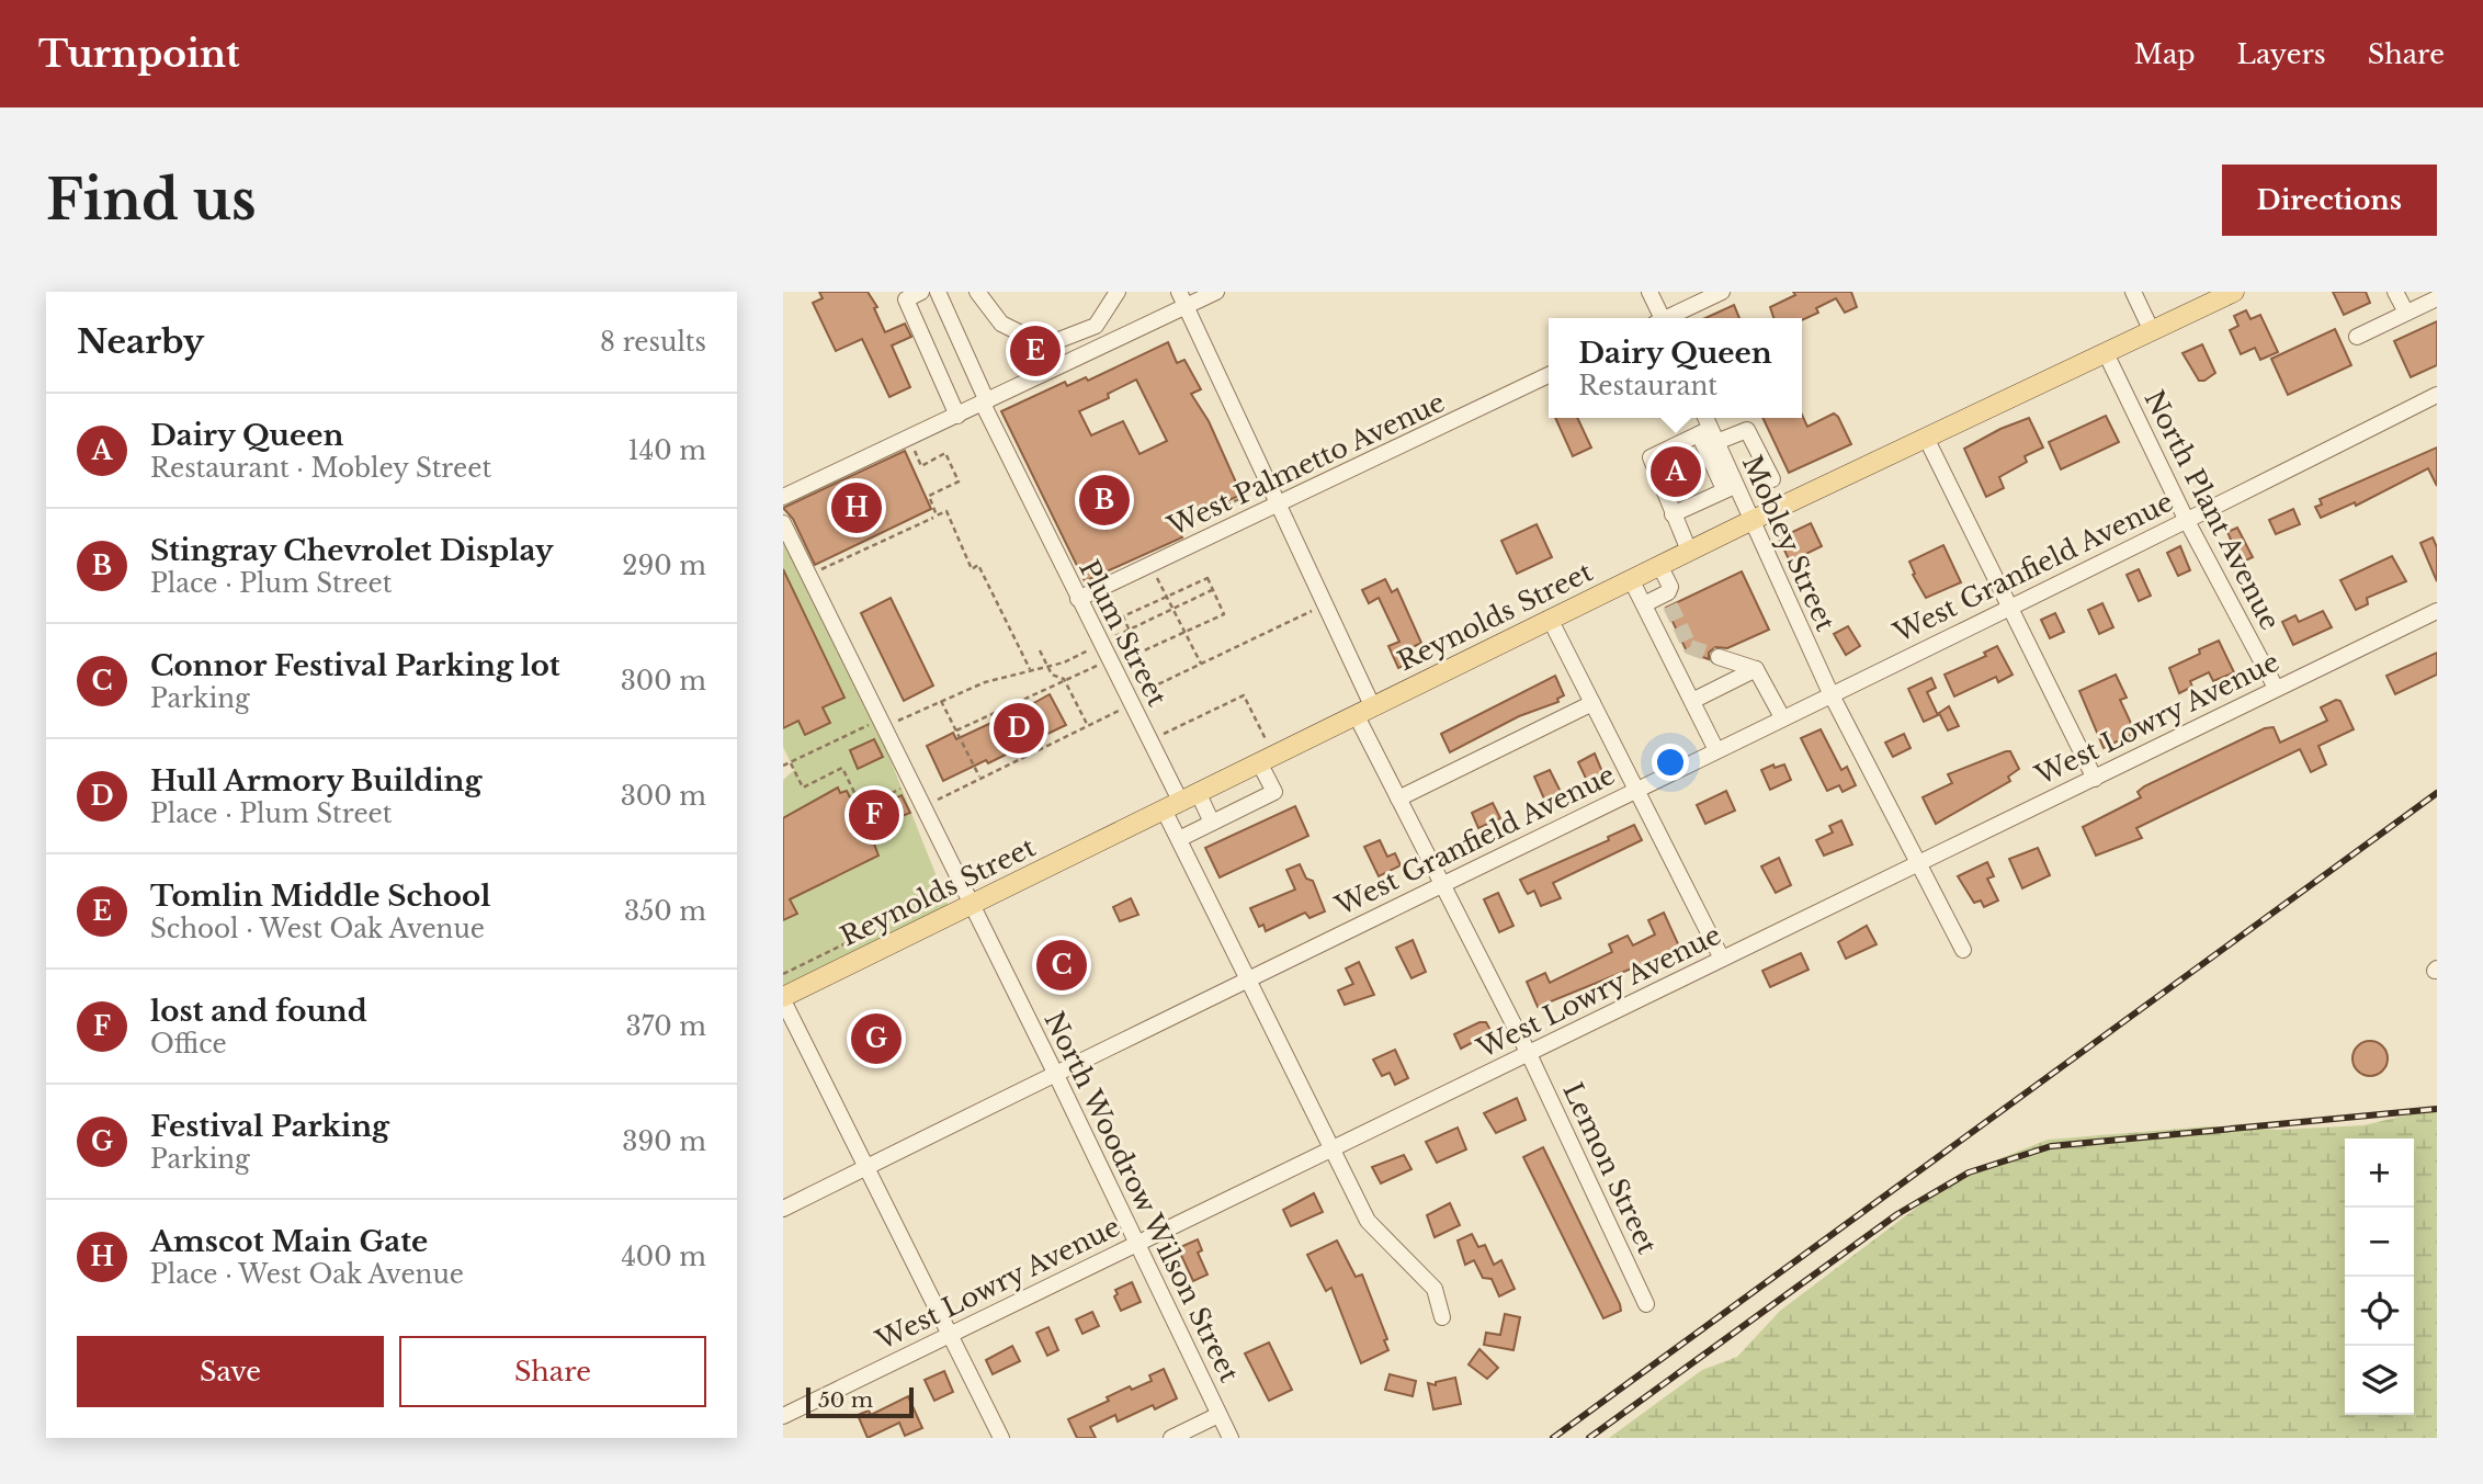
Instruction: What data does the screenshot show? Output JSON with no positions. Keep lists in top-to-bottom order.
{
  "streets": {
    "main road": ["Reynolds Street"],
    "street": [
      "West Palmetto Avenue",
      "North Plant Avenue",
      "Mobley Street",
      "West Granfield Avenue",
      "Plum Street",
      "West Lowry Avenue",
      "Lemon Street",
      "North Woodrow Wilson Street"
    ]
  },
  "crossings": [
    ["West Palmetto Avenue", "Plum Street"],
    ["North Plant Avenue", "West Granfield Avenue"],
    ["North Plant Avenue", "Reynolds Street"],
    ["North Plant Avenue", "West Lowry Avenue"],
    ["Mobley Street", "West Granfield Avenue"],
    ["Mobley Street", "Reynolds Street"],
    ["Mobley Street", "West Lowry Avenue"],
    ["West Granfield Avenue", "Plum Street"],
    ["West Granfield Avenue", "Lemon Street"],
    ["West Granfield Avenue", "North Woodrow Wilson Street"],
    ["Reynolds Street", "Plum Street"],
    ["Reynolds Street", "Lemon Street"],
    ["Reynolds Street", "North Woodrow Wilson Street"],
    ["Plum Street", "West Lowry Avenue"],
    ["West Lowry Avenue", "Lemon Street"],
    ["West Lowry Avenue", "North Woodrow Wilson Street"]
  ],
  "scale_bar": "50 m",
  "page": {
    "header": "Turnpoint",
    "nav": ["Map", "Layers", "Share"],
    "buttons": [
      "Directions",
      ["Save", "Share"]
    ],
    "title": "Find us",
    "heading": ["Nearby", "8 results"],
    "popup": ["Dairy Queen", "Restaurant"],
    "pins": [
      "E",
      "A",
      "B",
      "H",
      "D",
      "F",
      "C",
      "G"
    ],
    "list": [
      {
        "mark": "A",
        "name": "Dairy Queen",
        "note": "Restaurant · Mobley Street",
        "value": "140 m"
      },
      {
        "mark": "B",
        "name": "Stingray Chevrolet Display",
        "note": "Place · Plum Street",
        "value": "290 m"
      },
      {
        "mark": "C",
        "name": "Connor Festival Parking lot",
        "note": "Parking",
        "value": "300 m"
      },
      {
        "mark": "D",
        "name": "Hull Armory Building",
        "note": "Place · Plum Street",
        "value": "300 m"
      },
      {
        "mark": "E",
        "name": "Tomlin Middle School",
        "note": "School · West Oak Avenue",
        "value": "350 m"
      },
      {
        "mark": "F",
        "name": "lost and found",
        "note": "Office",
        "value": "370 m"
      },
      {
        "mark": "G",
        "name": "Festival Parking",
        "note": "Parking",
        "value": "390 m"
      },
      {
        "mark": "H",
        "name": "Amscot Main Gate",
        "note": "Place · West Oak Avenue",
        "value": "400 m"
      }
    ],
    "map_buttons": ["+", "−"],
    "scale": "50 m"
  }
}
